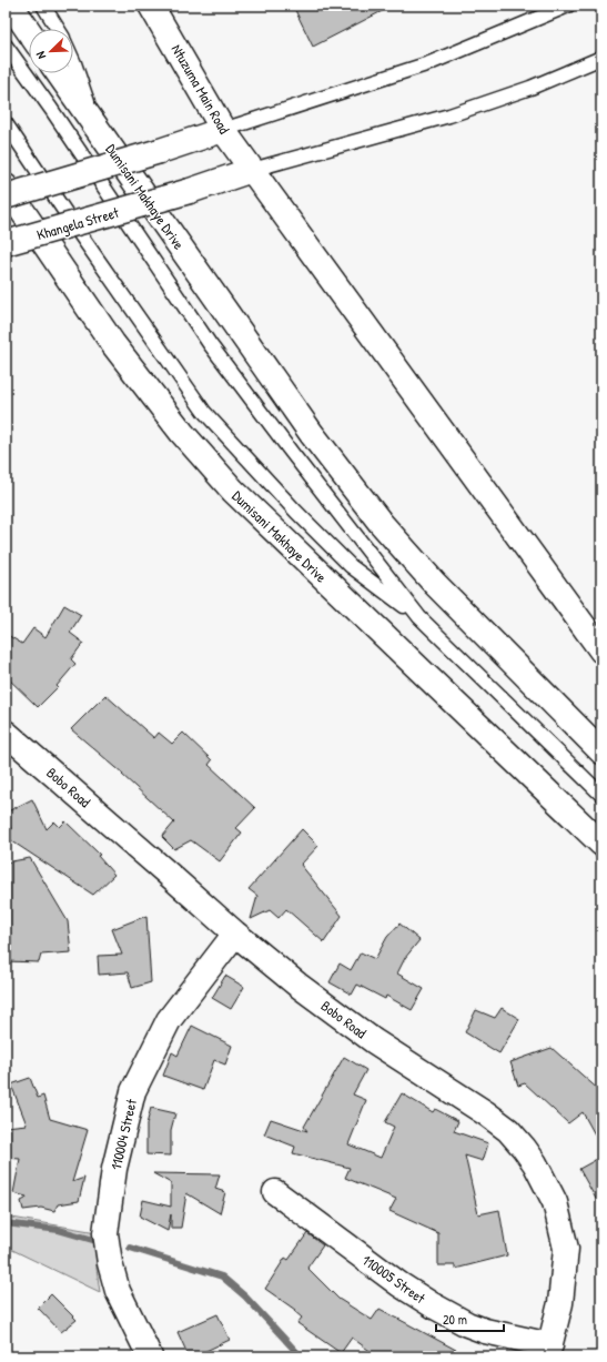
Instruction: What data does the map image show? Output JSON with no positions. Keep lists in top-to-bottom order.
{
  "streets": {
    "main road": [
      "Ntuzuma Main Road",
      "Dumisani Makhaye Drive",
      "Khangela Street",
      "Bobo Road",
      "110004 Street",
      "110005 Street"
    ]
  },
  "crossings": [
    ["Ntuzuma Main Road", "Khangela Street"],
    ["Bobo Road", "110004 Street"],
    ["Bobo Road", "110005 Street"]
  ],
  "scale_bar": "20 m",
  "north": "bottom left"
}
